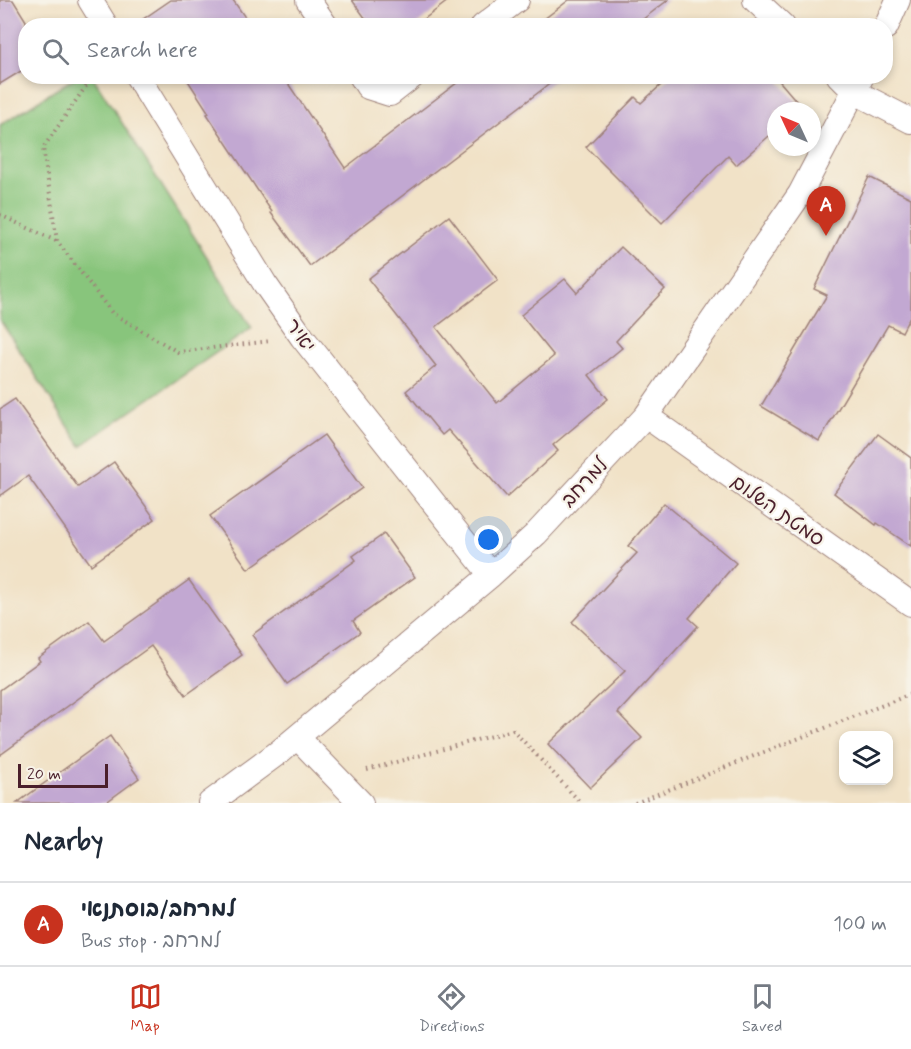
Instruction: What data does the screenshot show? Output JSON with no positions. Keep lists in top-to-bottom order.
{
  "streets": {
    "street": ["יאיר", "למרחב", "סמטת השלום"]
  },
  "crossings": [
    ["יאיר", "למרחב"],
    ["למרחב", "סמטת השלום"]
  ],
  "scale_bar": "20 m",
  "north": "top left",
  "page": {
    "search": "Search here",
    "pins": "A",
    "scale": "20 m",
    "heading": "Nearby",
    "list": [
      {
        "mark": "A",
        "name": "למרחב/בוסתנאי",
        "note": "Bus stop · למרחב",
        "value": "100 m"
      }
    ],
    "nav": ["Map", "Directions", "Saved"]
  }
}
